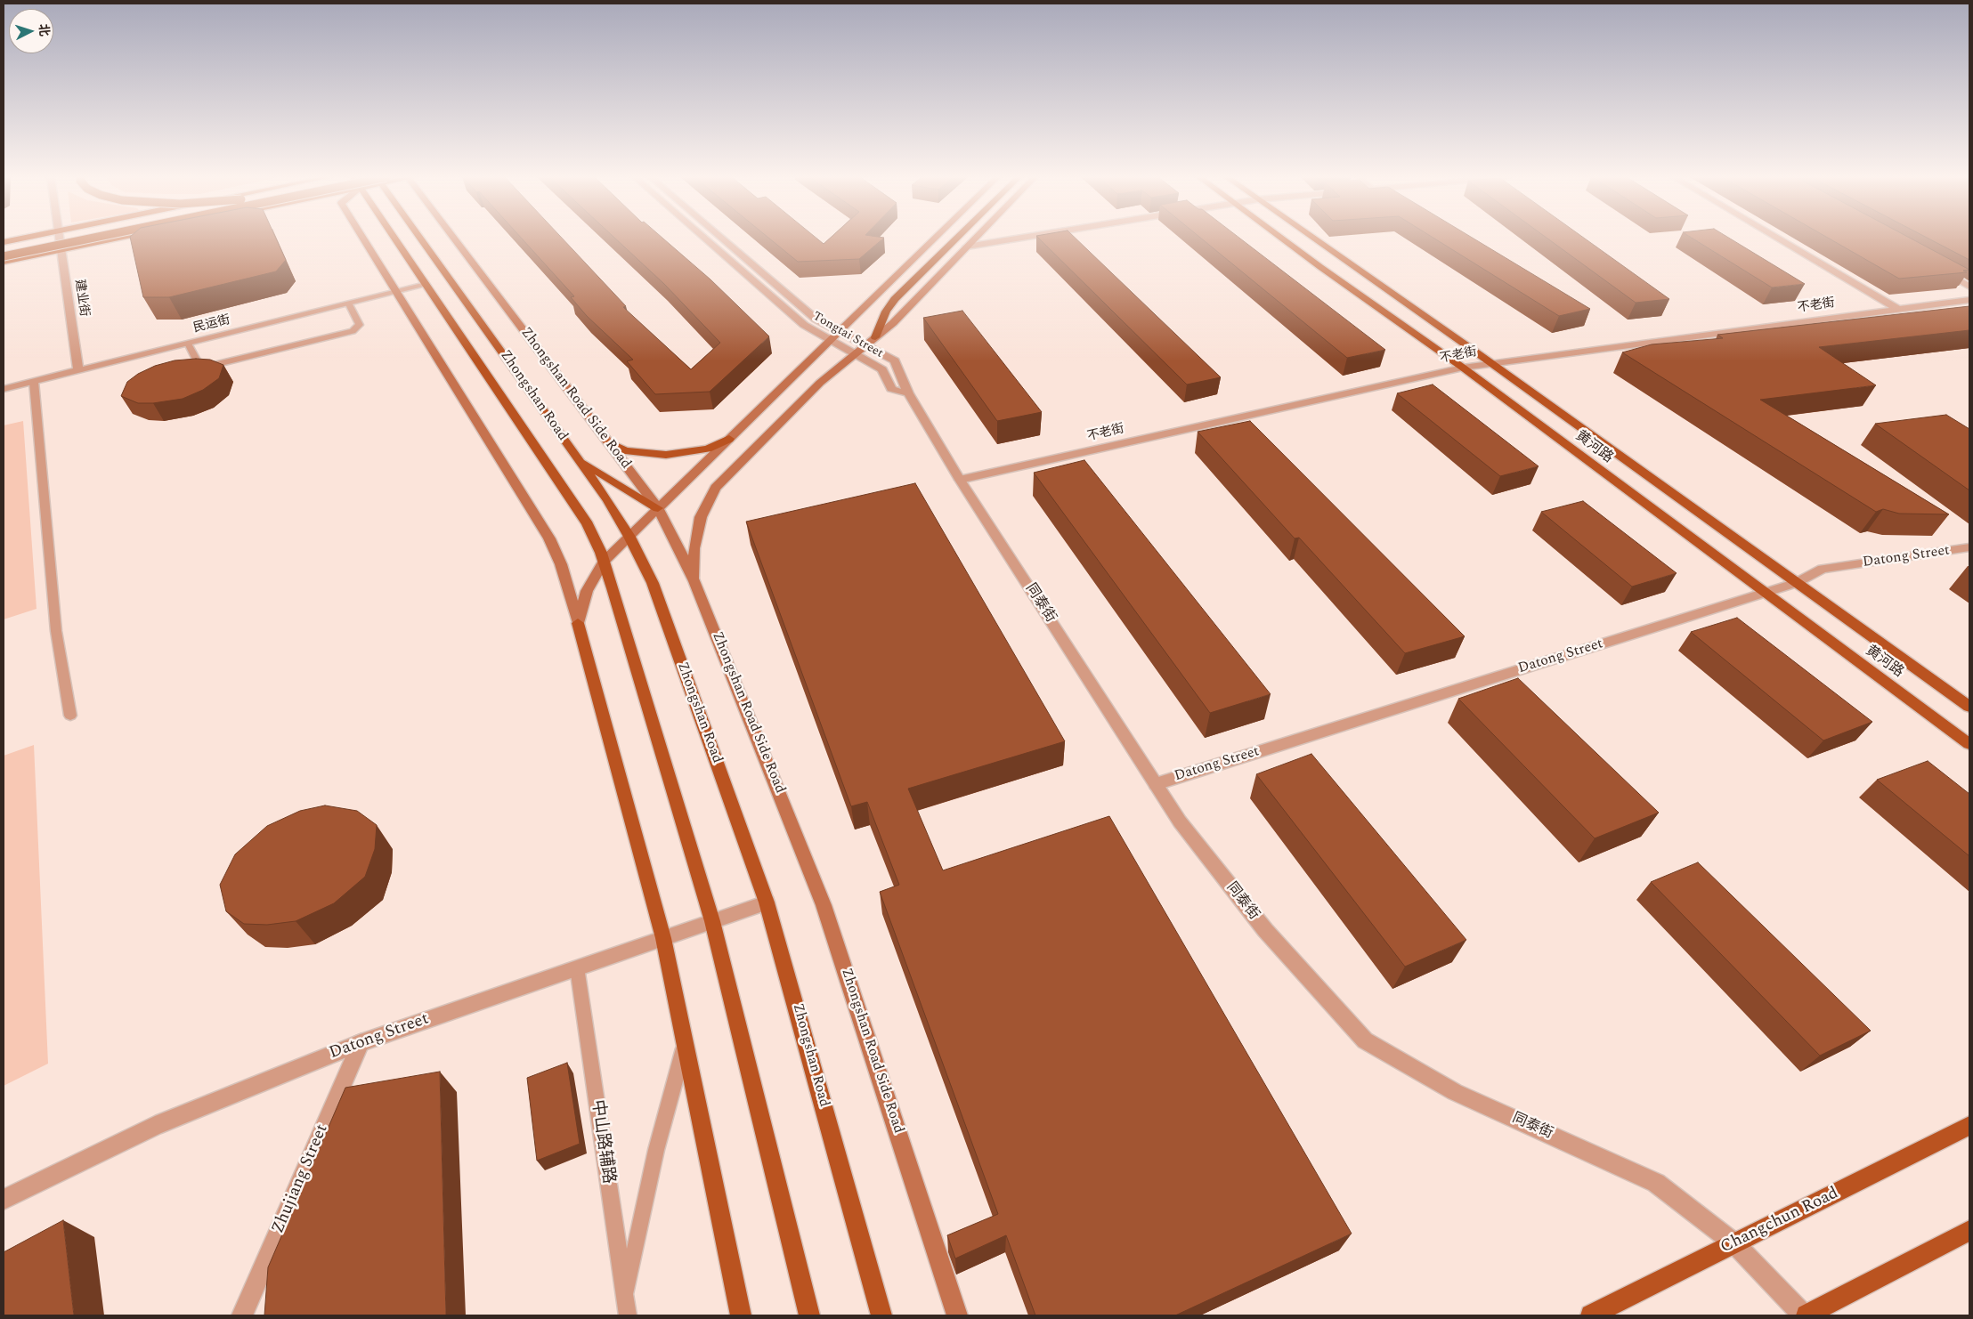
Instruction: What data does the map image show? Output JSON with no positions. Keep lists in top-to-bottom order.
{
  "streets": {
    "main road": [
      "Zhongshan Road",
      "Zhongshan Road Side Road",
      "黄河路",
      "Changchun Road"
    ],
    "street": [
      "建业街",
      "不老街",
      "民运街",
      "Tongtai Street",
      "Datong Street",
      "同泰街",
      "Zhujiang Street"
    ],
    "lane": ["中山路辅路"]
  },
  "crossings": [
    ["建业街", "民运街"],
    ["不老街", "黄河路"],
    ["不老街", "同泰街"],
    ["民运街", "Zhongshan Road"],
    ["Tongtai Street", "同泰街"],
    ["Zhongshan Road", "Datong Street"],
    ["黄河路", "Datong Street"],
    ["Datong Street", "同泰街"],
    ["Datong Street", "中山路辅路"],
    ["Datong Street", "Zhujiang Street"],
    ["同泰街", "Changchun Road"]
  ],
  "north": "right"
}
